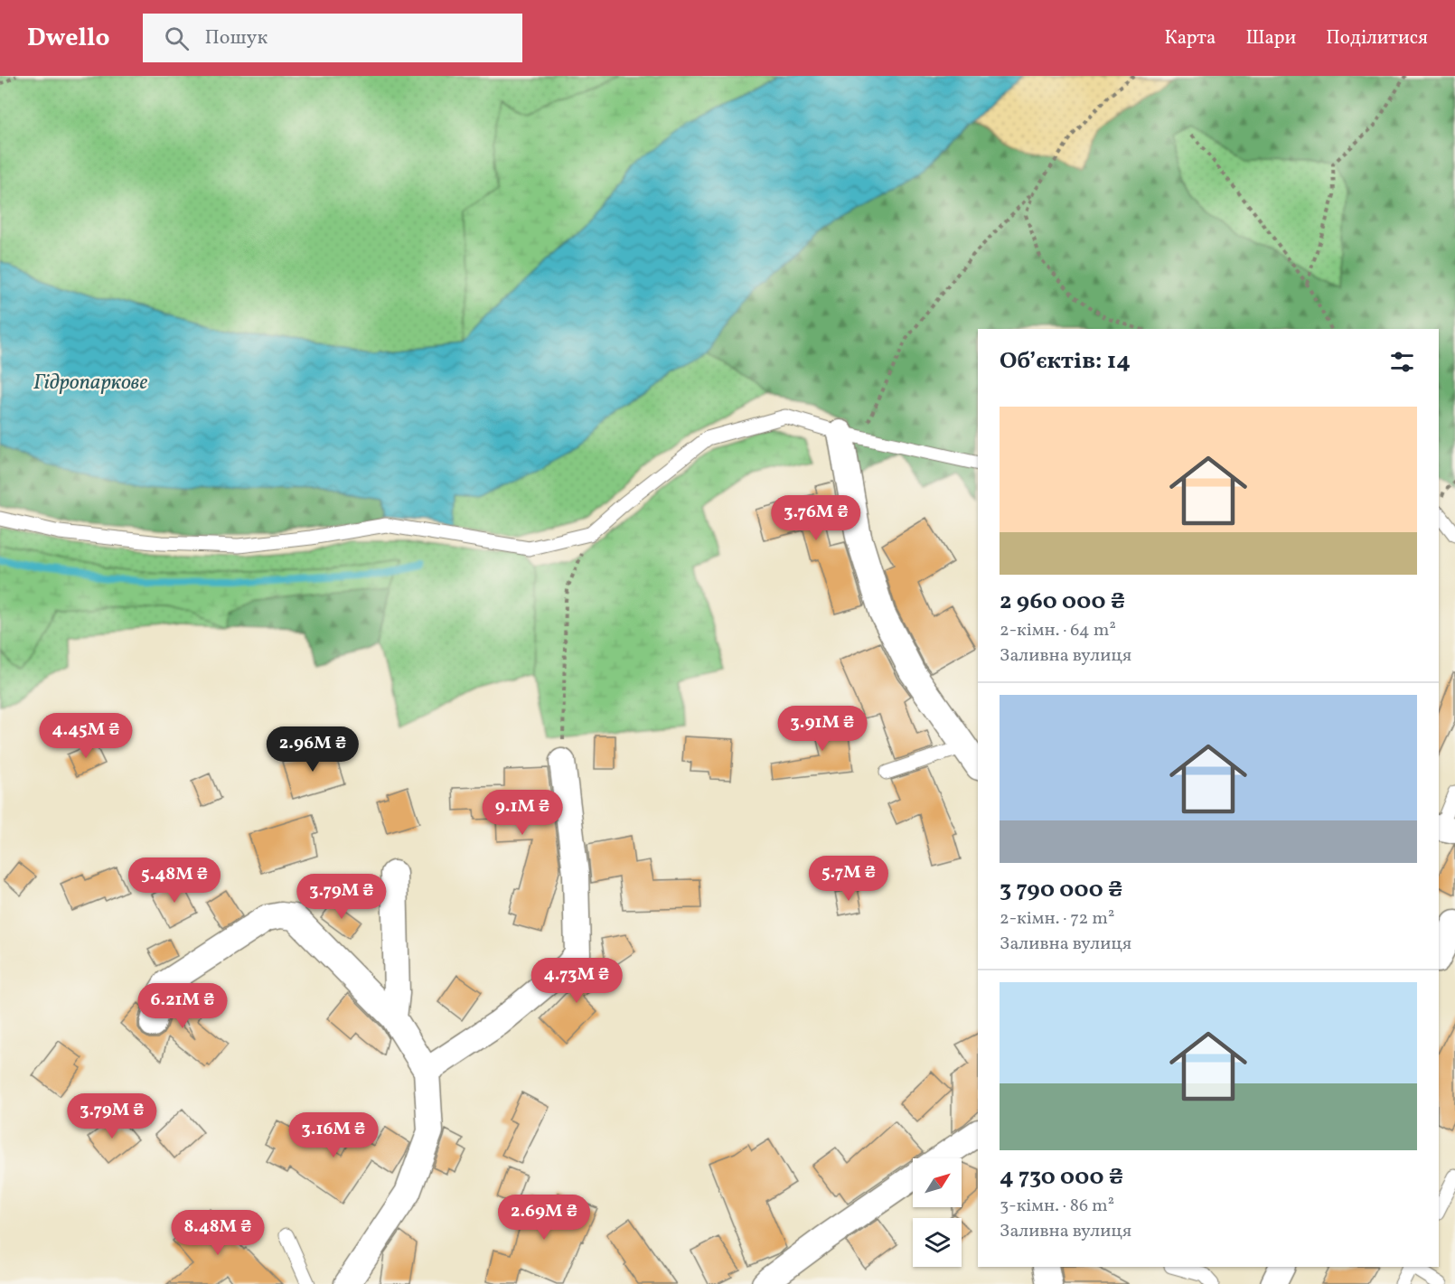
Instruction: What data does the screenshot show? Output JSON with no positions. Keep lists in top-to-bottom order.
{
  "water": ["Гідропаркове"],
  "north": "top right",
  "page": {
    "header": "Dwello",
    "search": "Пошук",
    "nav": ["Карта", "Шари", "Поділитися"],
    "heading": "Об’єктів: 14",
    "list": [
      {
        "name": "2 960 000 ₴",
        "note": "2-кімн. · 64 m² · Заливна вулиця"
      },
      {
        "name": "3 790 000 ₴",
        "note": "2-кімн. · 72 m² · Заливна вулиця"
      },
      {
        "name": "4 730 000 ₴",
        "note": "3-кімн. · 86 m² · Заливна вулиця"
      }
    ],
    "price": [
      "3.76M ₴",
      "3.91M ₴",
      "4.45M ₴",
      "2.96M ₴",
      "9.1M ₴",
      "5.7M ₴",
      "5.48M ₴",
      "3.79M ₴",
      "4.73M ₴",
      "6.21M ₴",
      "3.79M ₴",
      "3.16M ₴",
      "2.69M ₴",
      "8.48M ₴"
    ]
  }
}
